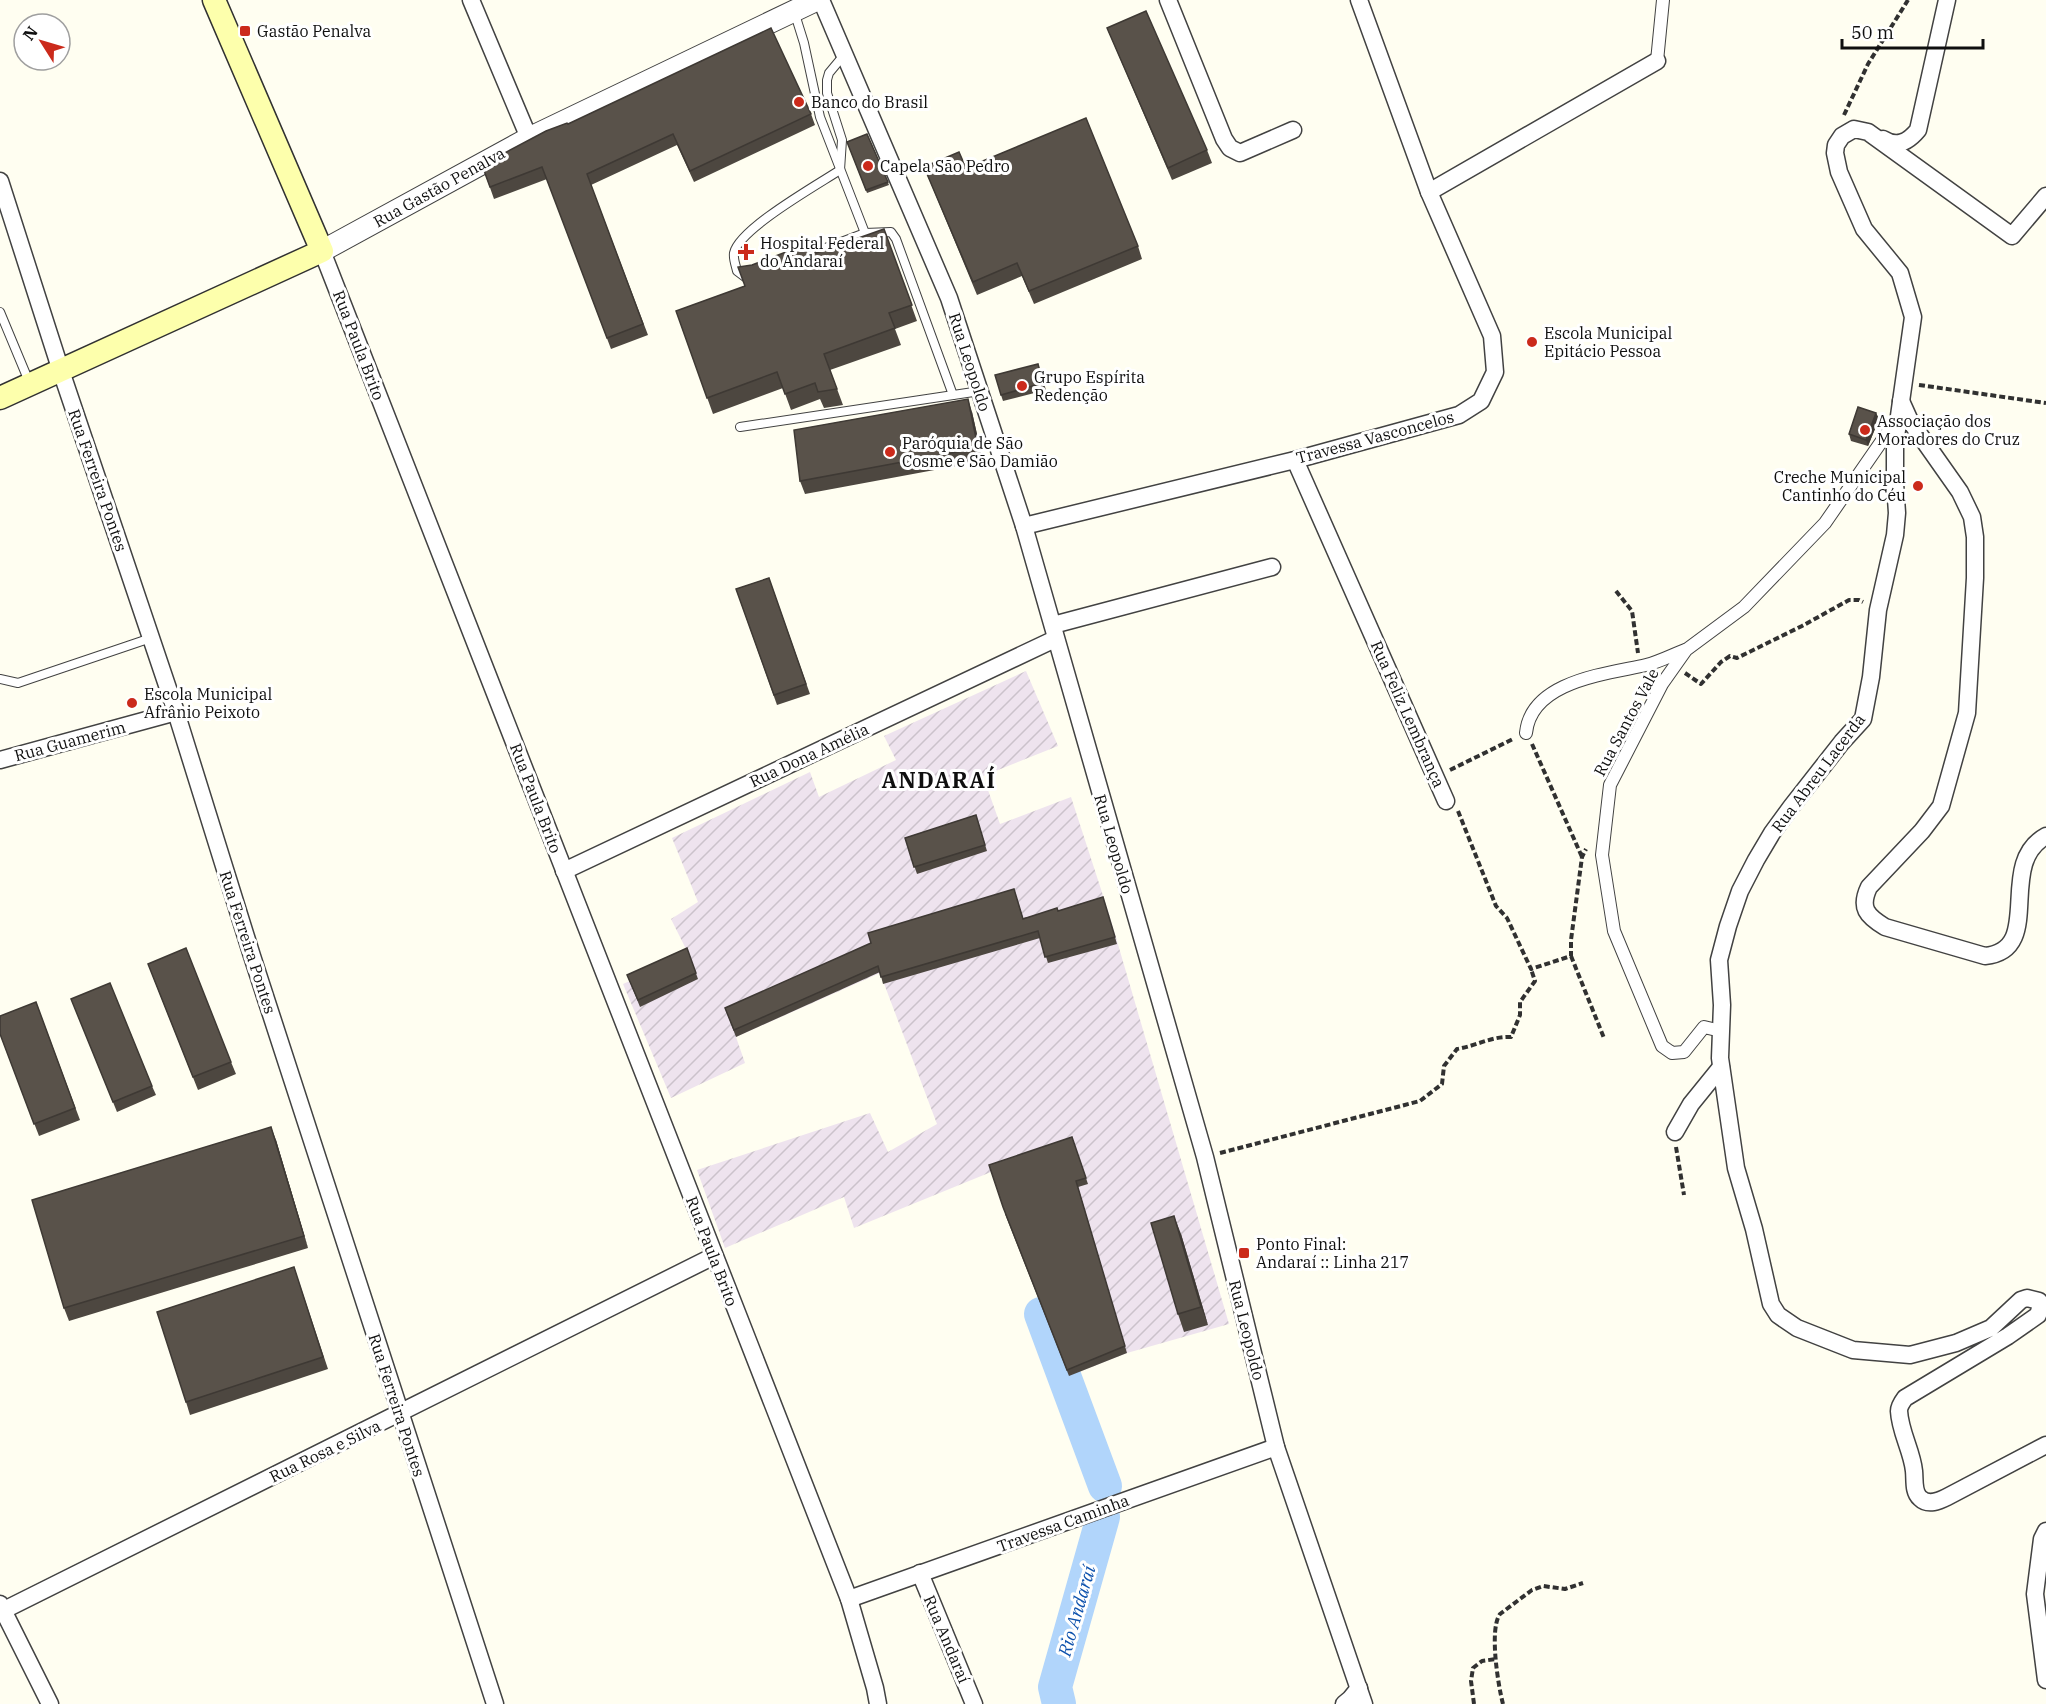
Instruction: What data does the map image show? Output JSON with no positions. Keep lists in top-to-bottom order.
{
  "streets": {
    "main road": ["Rua Gastão Penalva", "Rua Paula Brito"],
    "street": [
      "Rua Leopoldo",
      "Travessa Vasconcelos",
      "Rua Ferreira Pontes",
      "Rua Feliz Lembrança",
      "Rua Santos Vale",
      "Rua Guamerim",
      "Rua Dona Amélia",
      "Rua Abreu Lacerda",
      "Rua Rosa e Silva",
      "Travessa Caminha",
      "Rua Andaraí"
    ]
  },
  "crossings": [
    ["Rua Gastão Penalva", "Rua Paula Brito"],
    ["Rua Gastão Penalva", "Rua Leopoldo"],
    ["Rua Gastão Penalva", "Rua Ferreira Pontes"],
    ["Rua Paula Brito", "Rua Dona Amélia"],
    ["Rua Paula Brito", "Rua Rosa e Silva"],
    ["Rua Paula Brito", "Travessa Caminha"],
    ["Rua Leopoldo", "Travessa Vasconcelos"],
    ["Rua Leopoldo", "Rua Dona Amélia"],
    ["Rua Leopoldo", "Travessa Caminha"],
    ["Travessa Vasconcelos", "Rua Feliz Lembrança"],
    ["Rua Ferreira Pontes", "Rua Guamerim"],
    ["Rua Ferreira Pontes", "Rua Rosa e Silva"],
    ["Rua Santos Vale", "Rua Abreu Lacerda"],
    ["Travessa Caminha", "Rua Andaraí"]
  ],
  "districts": ["ANDARAÍ"],
  "water": ["Rio Andaraí"],
  "places": {
    "transit": ["Gastão Penalva", "Ponto Final: Andaraí :: Linha 217"],
    "other": [
      "Banco do Brasil",
      "Capela São Pedro",
      "Escola Municipal Epitácio Pessoa",
      "Grupo Espírita Redenção",
      "Associação dos Moradores do Cruz",
      "Paróquia de São Cosme e São Damião",
      "Creche Municipal Cantinho do Céu",
      "Escola Municipal Afrânio Peixoto"
    ],
    "health": ["Hospital Federal do Andaraí"]
  },
  "scale_bar": "50 m",
  "north": "top left"
}
